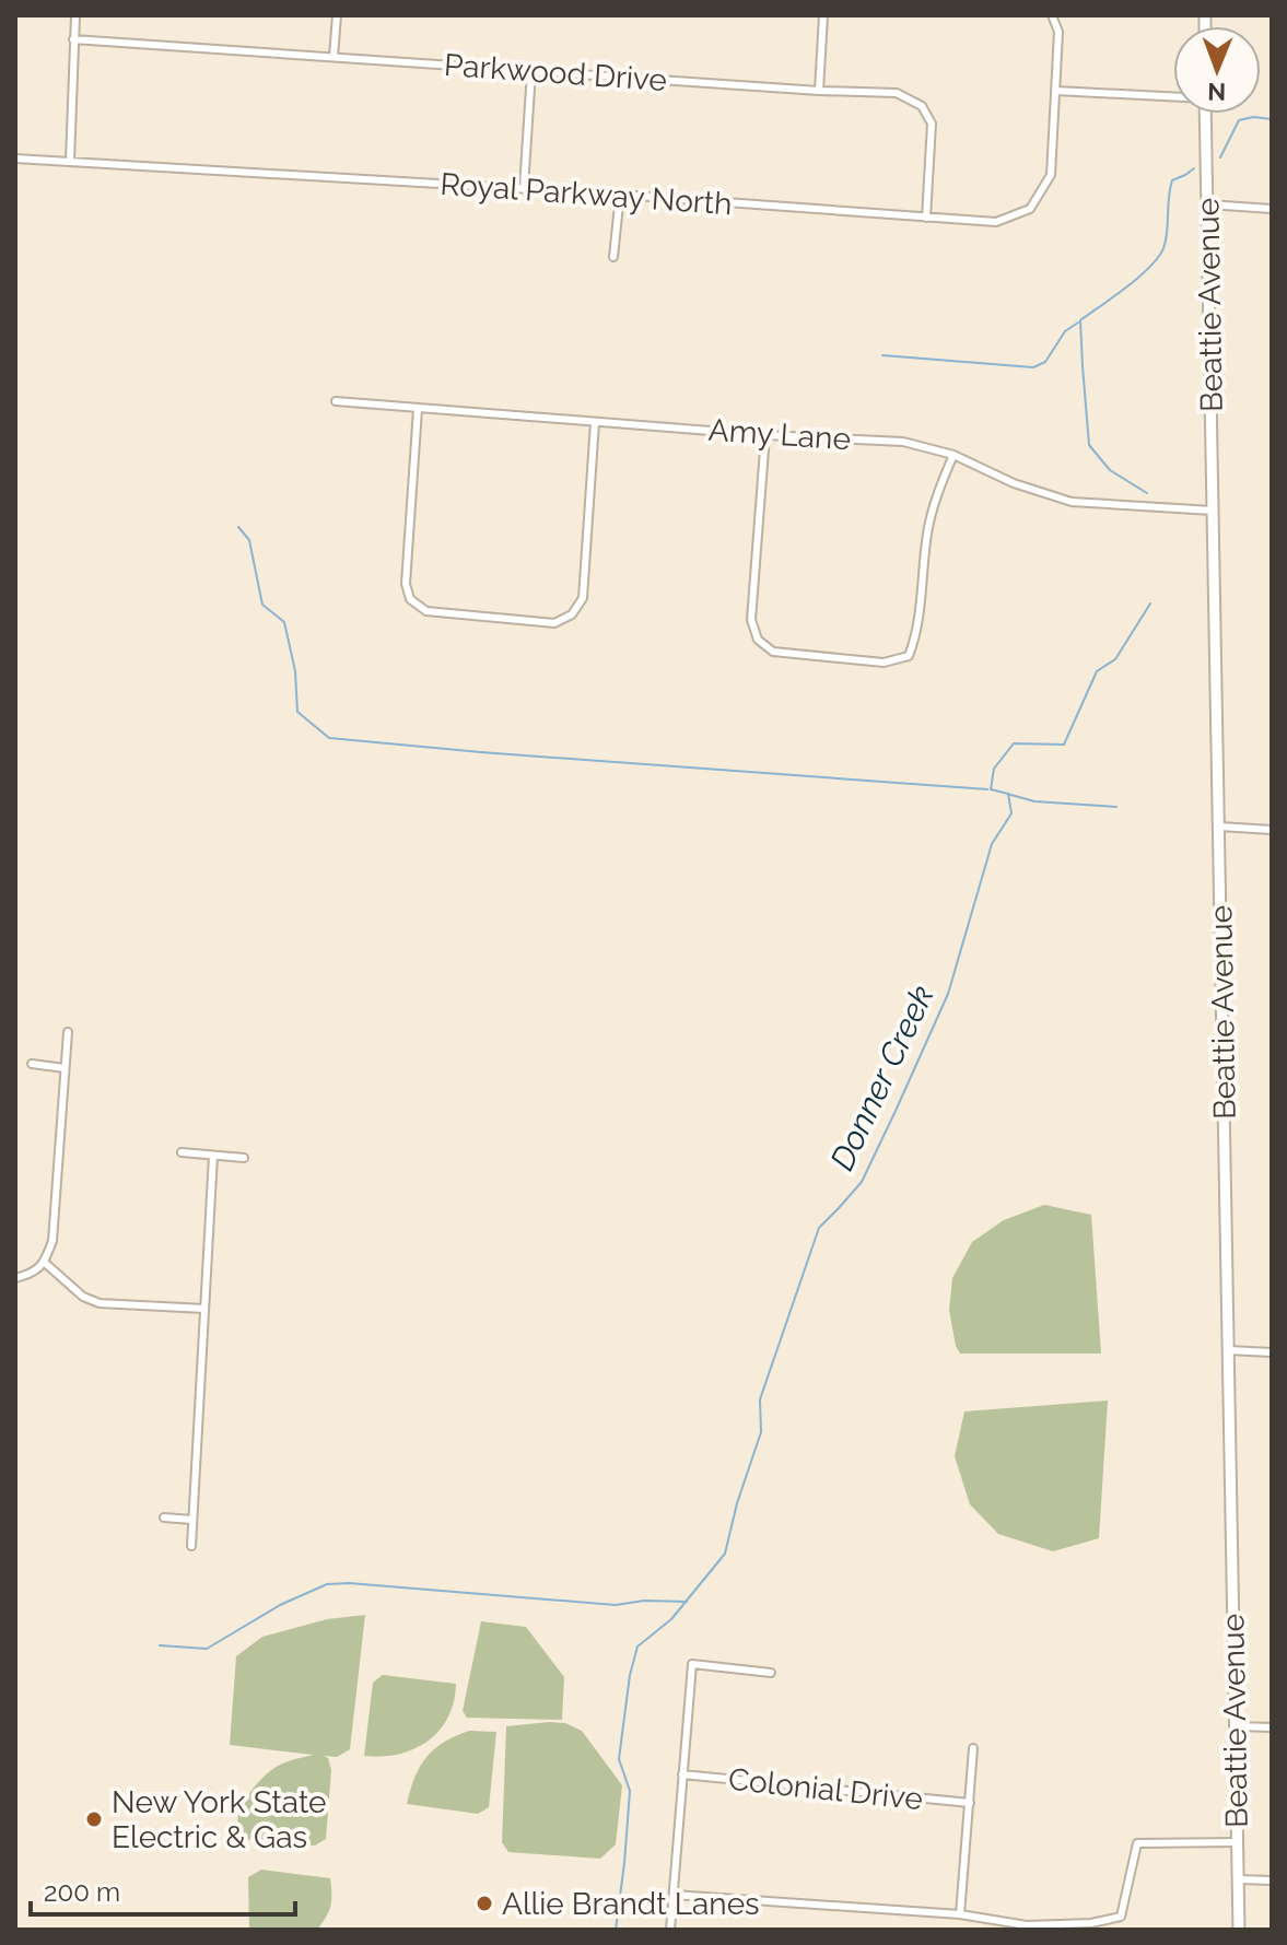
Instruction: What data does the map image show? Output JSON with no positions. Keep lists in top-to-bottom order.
{
  "streets": {
    "street": [
      "Parkwood Drive",
      "Royal Parkway North",
      "Beattie Avenue",
      "Amy Lane",
      "Colonial Drive"
    ]
  },
  "crossings": [
    ["Parkwood Drive", "Royal Parkway North"],
    ["Beattie Avenue", "Amy Lane"]
  ],
  "water": ["Donner Creek"],
  "places": ["New York State Electric & Gas", "Allie Brandt Lanes"],
  "scale_bar": "200 m",
  "north": "bottom"
}
